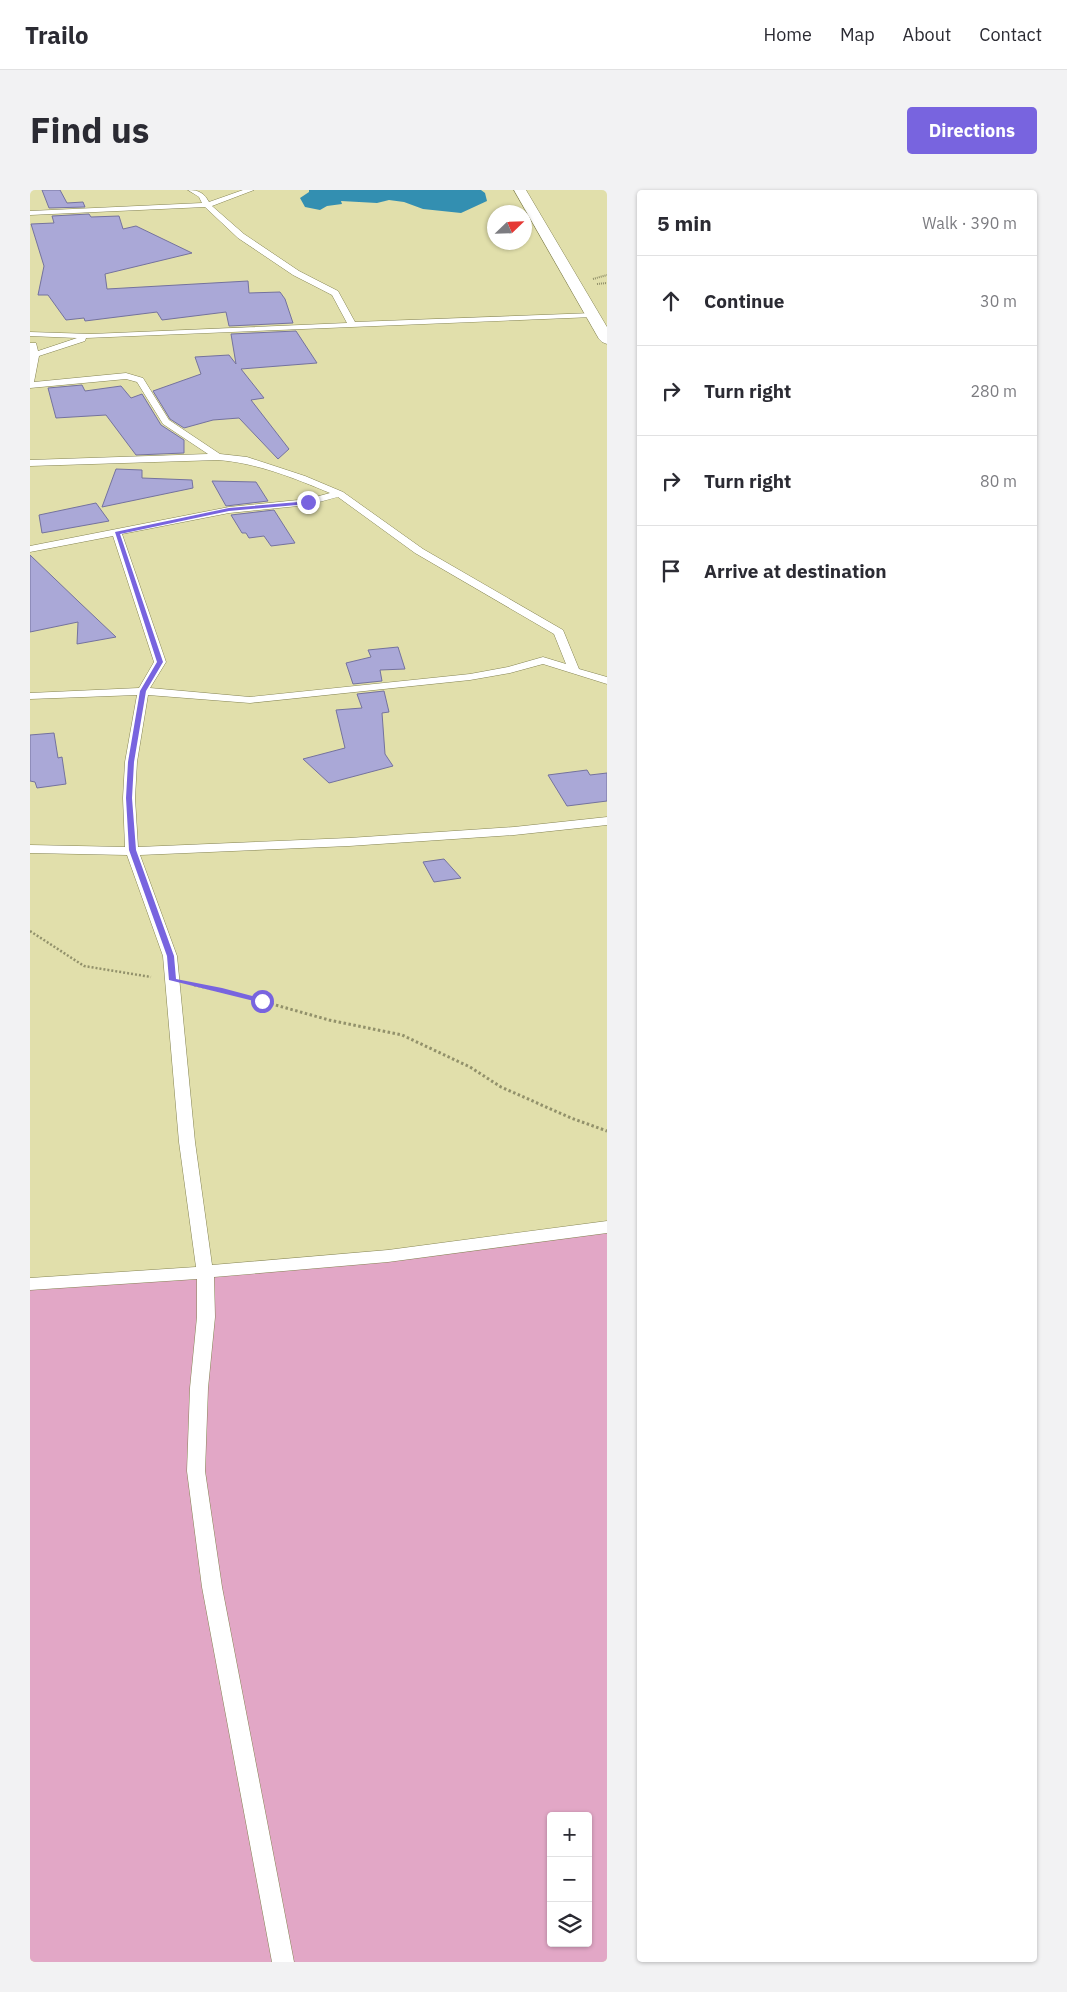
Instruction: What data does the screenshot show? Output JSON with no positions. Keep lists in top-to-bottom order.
{
  "north": "top right",
  "page": {
    "header": "Trailo",
    "nav": [
      "Home",
      "Map",
      "About",
      "Contact"
    ],
    "title": "Find us",
    "buttons": "Directions",
    "heading": ["5 min", "Walk · 390 m"],
    "list": [
      ["Continue", "30 m"],
      ["Turn right", "280 m"],
      ["Turn right", "80 m"],
      "Arrive at destination"
    ],
    "map_buttons": ["+", "−"]
  }
}
